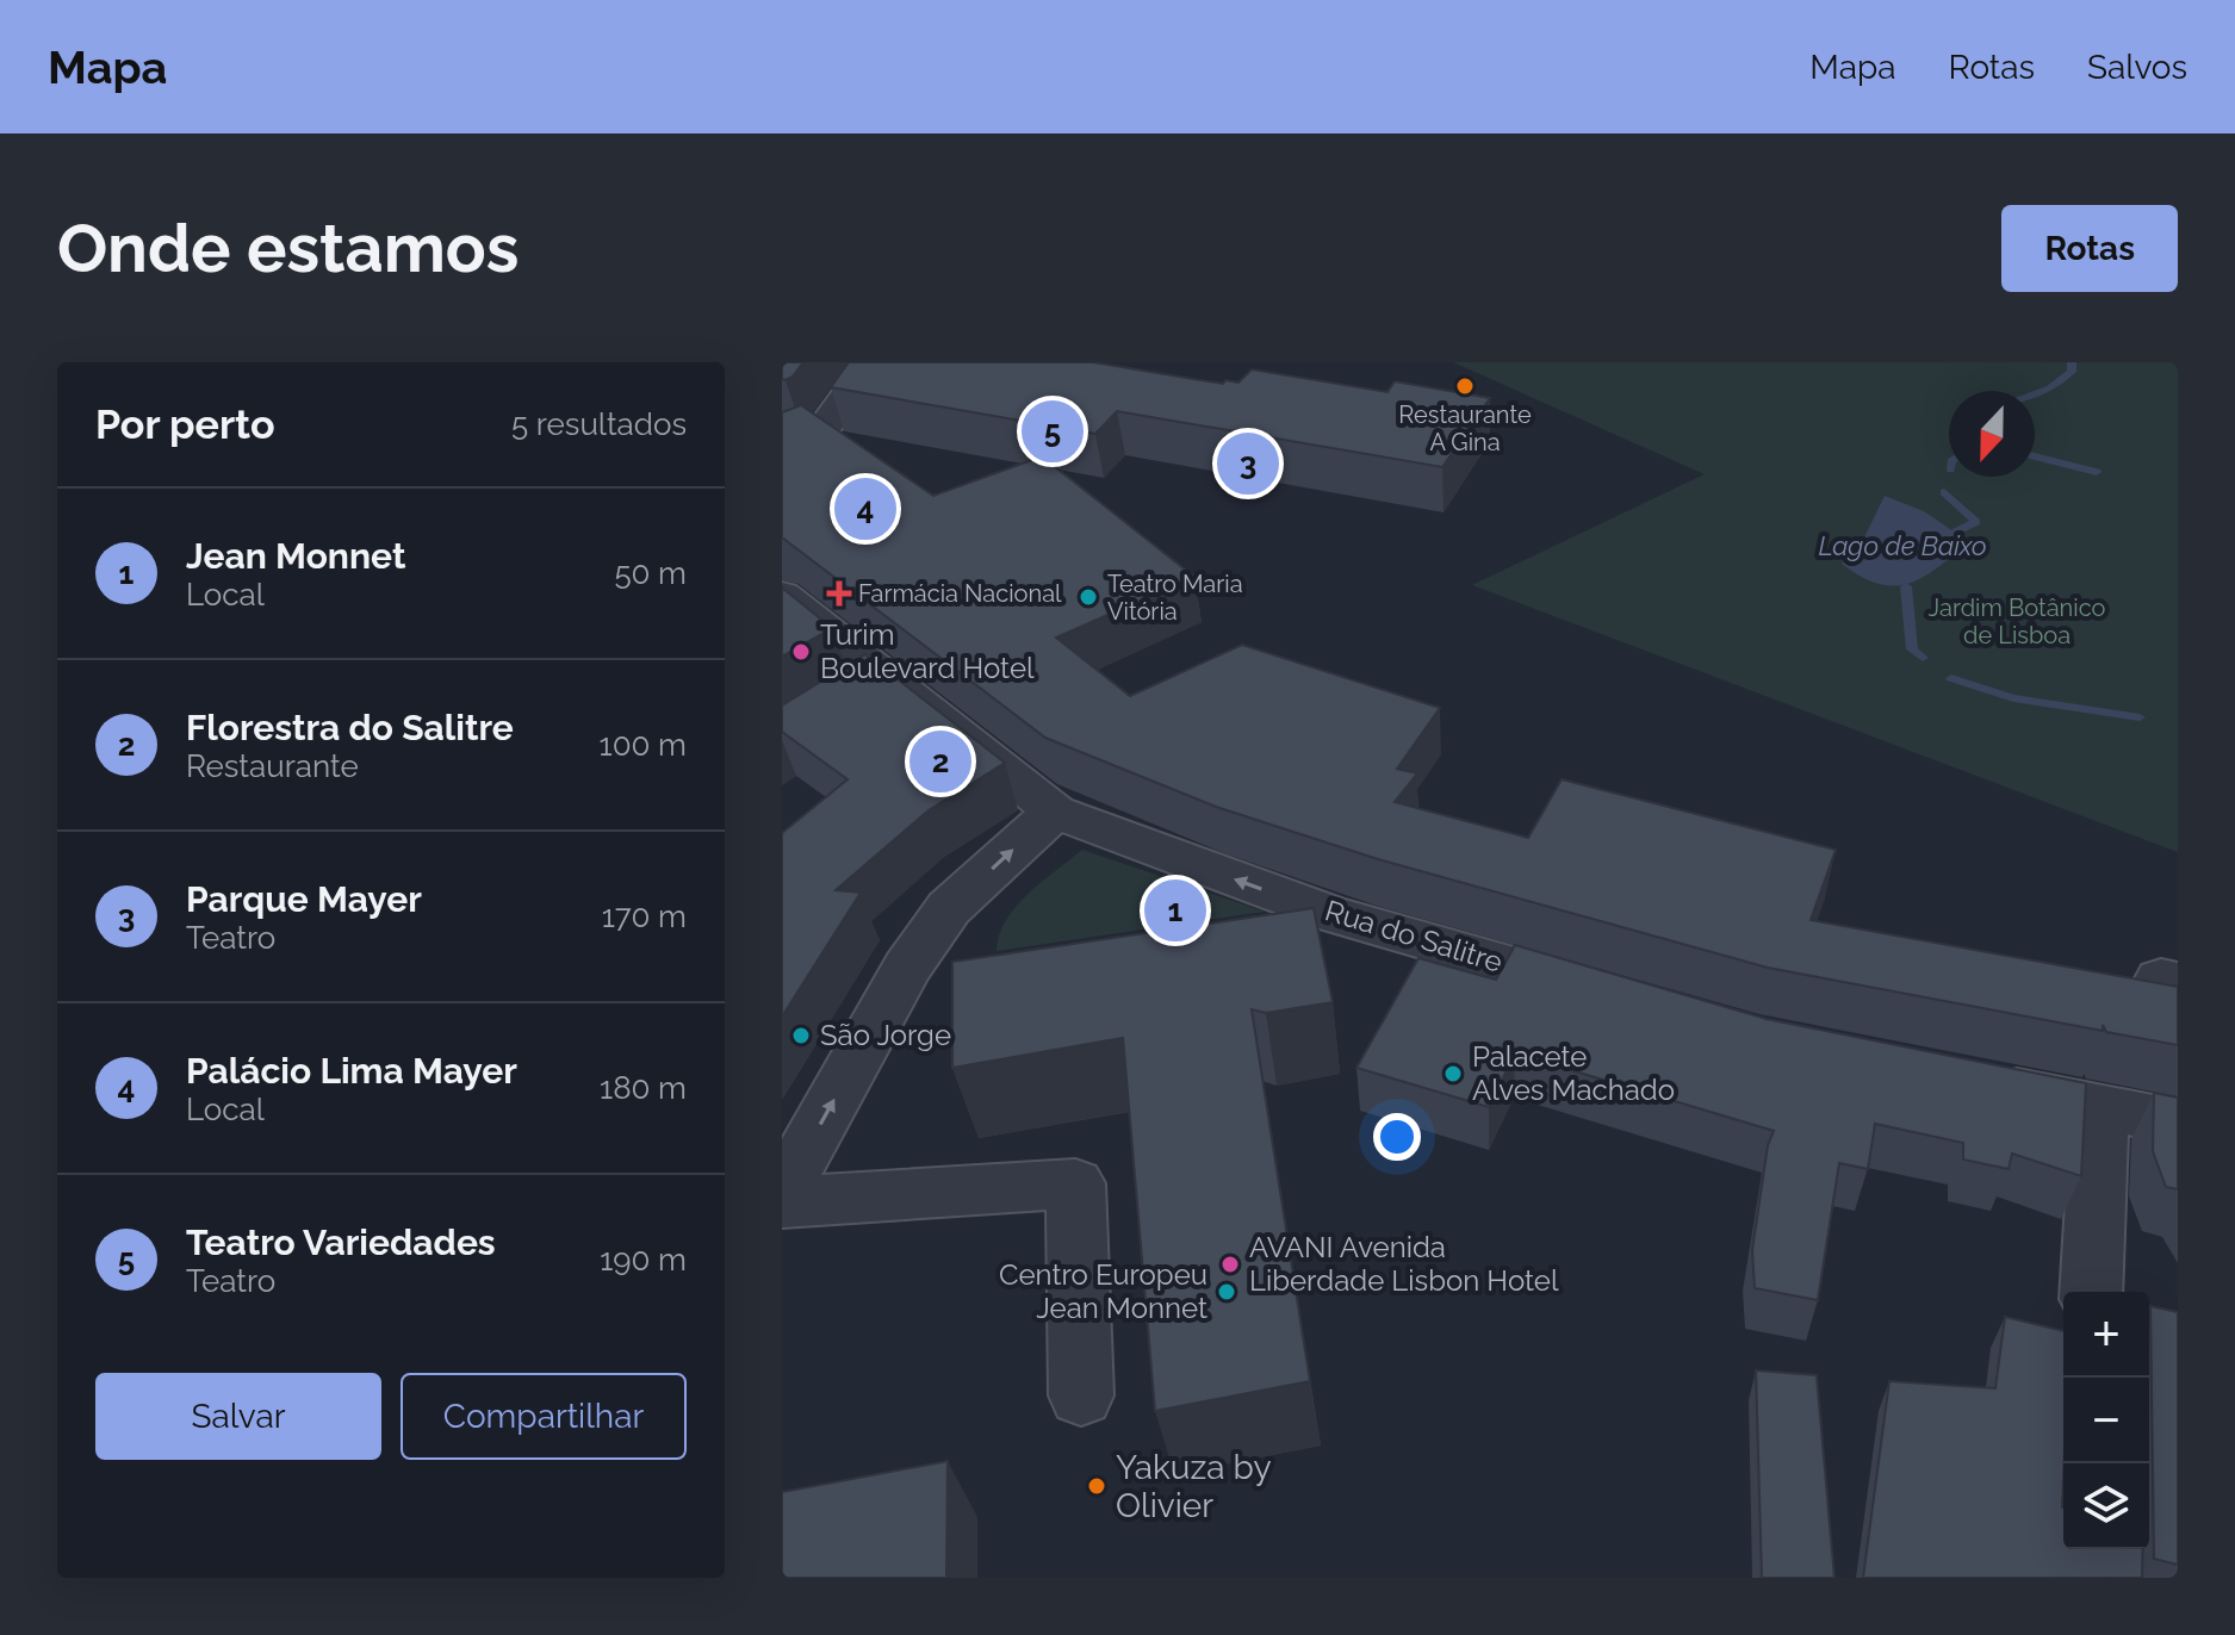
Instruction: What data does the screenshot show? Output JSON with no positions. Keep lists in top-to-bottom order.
{
  "streets": {
    "street": ["Rua do Salitre"]
  },
  "water": ["Lago de Baixo"],
  "parks": ["Jardim Botânico de Lisboa"],
  "places": {
    "other": [
      "Restaurante A Gina",
      "Teatro Maria Vitória",
      "Turim Boulevard Hotel",
      "São Jorge",
      "Palacete Alves Machado",
      "AVANI Avenida Liberdade Lisbon Hotel",
      "Centro Europeu Jean Monnet",
      "Yakuza by Olivier"
    ],
    "health": ["Farmácia Nacional"]
  },
  "north": "bottom",
  "page": {
    "header": "Mapa",
    "nav": ["Mapa", "Rotas", "Salvos"],
    "buttons": [
      "Rotas",
      ["Salvar", "Compartilhar"]
    ],
    "title": "Onde estamos",
    "heading": ["Por perto", "5 resultados"],
    "pins": [
      "5",
      "3",
      "4",
      "2",
      "1"
    ],
    "list": [
      {
        "mark": "1",
        "name": "Jean Monnet",
        "note": "Local",
        "value": "50 m"
      },
      {
        "mark": "2",
        "name": "Florestra do Salitre",
        "note": "Restaurante",
        "value": "100 m"
      },
      {
        "mark": "3",
        "name": "Parque Mayer",
        "note": "Teatro",
        "value": "170 m"
      },
      {
        "mark": "4",
        "name": "Palácio Lima Mayer",
        "note": "Local",
        "value": "180 m"
      },
      {
        "mark": "5",
        "name": "Teatro Variedades",
        "note": "Teatro",
        "value": "190 m"
      }
    ],
    "map_buttons": ["+", "−"]
  }
}
